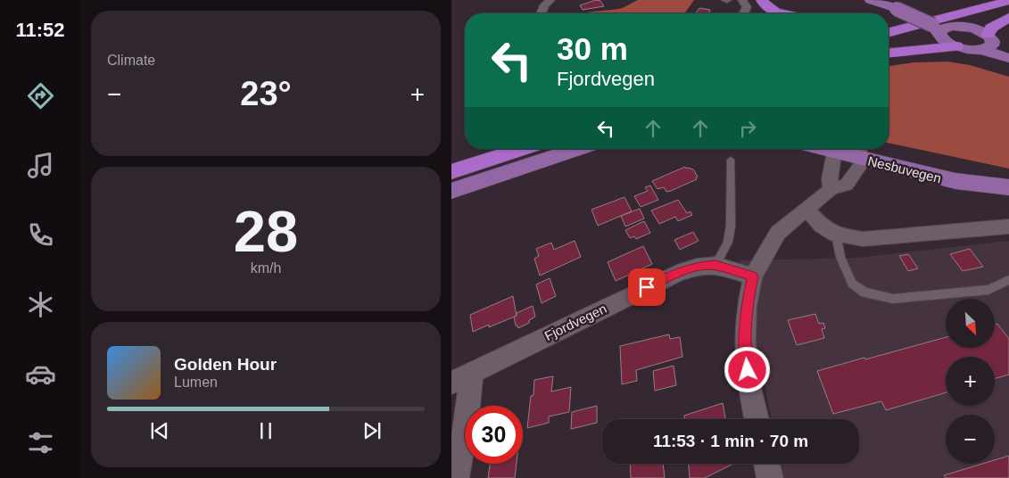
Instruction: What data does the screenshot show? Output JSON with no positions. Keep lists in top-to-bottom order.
{
  "streets": {
    "main road": ["Nesbuvegen"],
    "street": ["Fjordvegen"]
  },
  "north": "bottom right",
  "page": {
    "tabs": "11:52",
    "tile": [
      "Climate",
      ["28", "km/h"]
    ],
    "turn": ["30 m", "Fjordvegen"],
    "heat": ["−", "23°", "+"],
    "map_buttons": ["+", "−"],
    "song": ["Golden Hour", "Lumen"],
    "limit": "30",
    "trip": "11:53 · 1 min · 70 m"
  }
}
